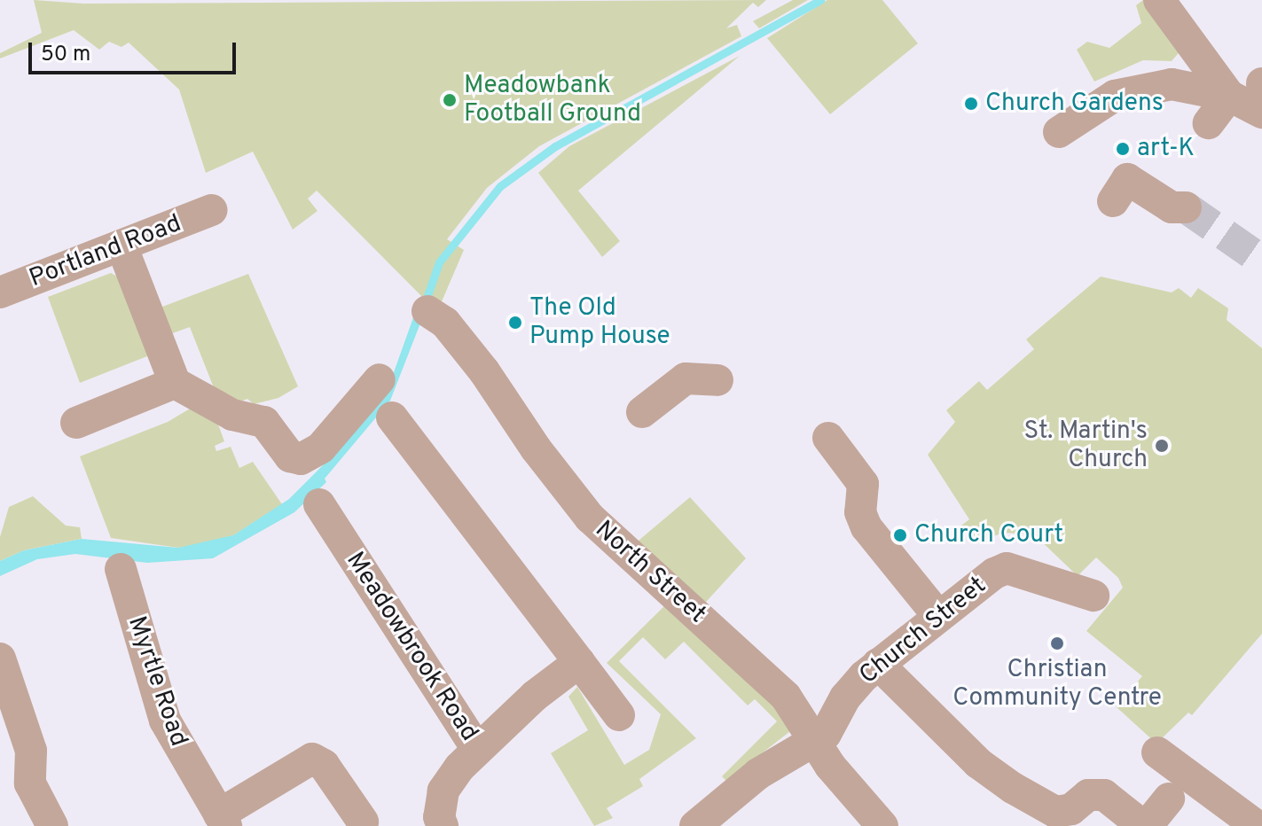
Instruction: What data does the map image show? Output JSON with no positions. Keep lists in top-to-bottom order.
{
  "streets": {
    "street": [
      "Portland Road",
      "North Street",
      "Church Street",
      "Meadowbrook Road",
      "Myrtle Road"
    ]
  },
  "crossings": [
    ["North Street", "Church Street"]
  ],
  "places": [
    "Meadowbank Football Ground",
    "Church Gardens",
    "art-K",
    "The Old Pump House",
    "St. Martin's Church",
    "Church Court",
    "Christian Community Centre"
  ],
  "scale_bar": "50 m"
}
